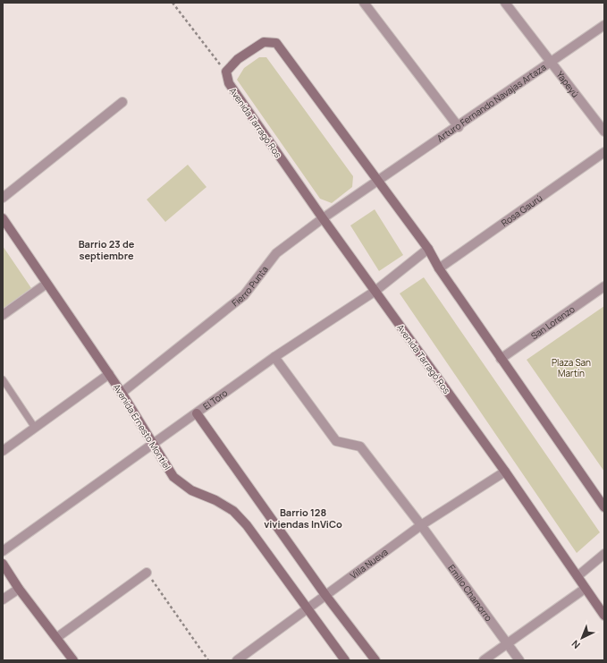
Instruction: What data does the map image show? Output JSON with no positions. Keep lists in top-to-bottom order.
{
  "streets": {
    "street": [
      "Yapeyú",
      "Arturo Fernando Navajas Artaza",
      "Avenida Tarragó Ros",
      "Rosa Gaurú",
      "Fierro Punta",
      "San Lorenzo",
      "El Toro",
      "Avenida Ernesto Montiel",
      "Villa Nueva",
      "Emilio Chamorro"
    ]
  },
  "crossings": [
    ["Yapeyú", "Arturo Fernando Navajas Artaza"],
    ["Arturo Fernando Navajas Artaza", "Fierro Punta"],
    ["Avenida Tarragó Ros", "Fierro Punta"],
    ["Avenida Tarragó Ros", "El Toro"],
    ["Avenida Tarragó Ros", "Villa Nueva"],
    ["Fierro Punta", "Avenida Ernesto Montiel"],
    ["El Toro", "Avenida Ernesto Montiel"],
    ["El Toro", "Emilio Chamorro"],
    ["Avenida Ernesto Montiel", "Villa Nueva"],
    ["Villa Nueva", "Emilio Chamorro"]
  ],
  "districts": ["Barrio 23 de septiembre", "Barrio 128 viviendas InViCo"],
  "parks": ["Plaza San Martín"],
  "north": "bottom left"
}
